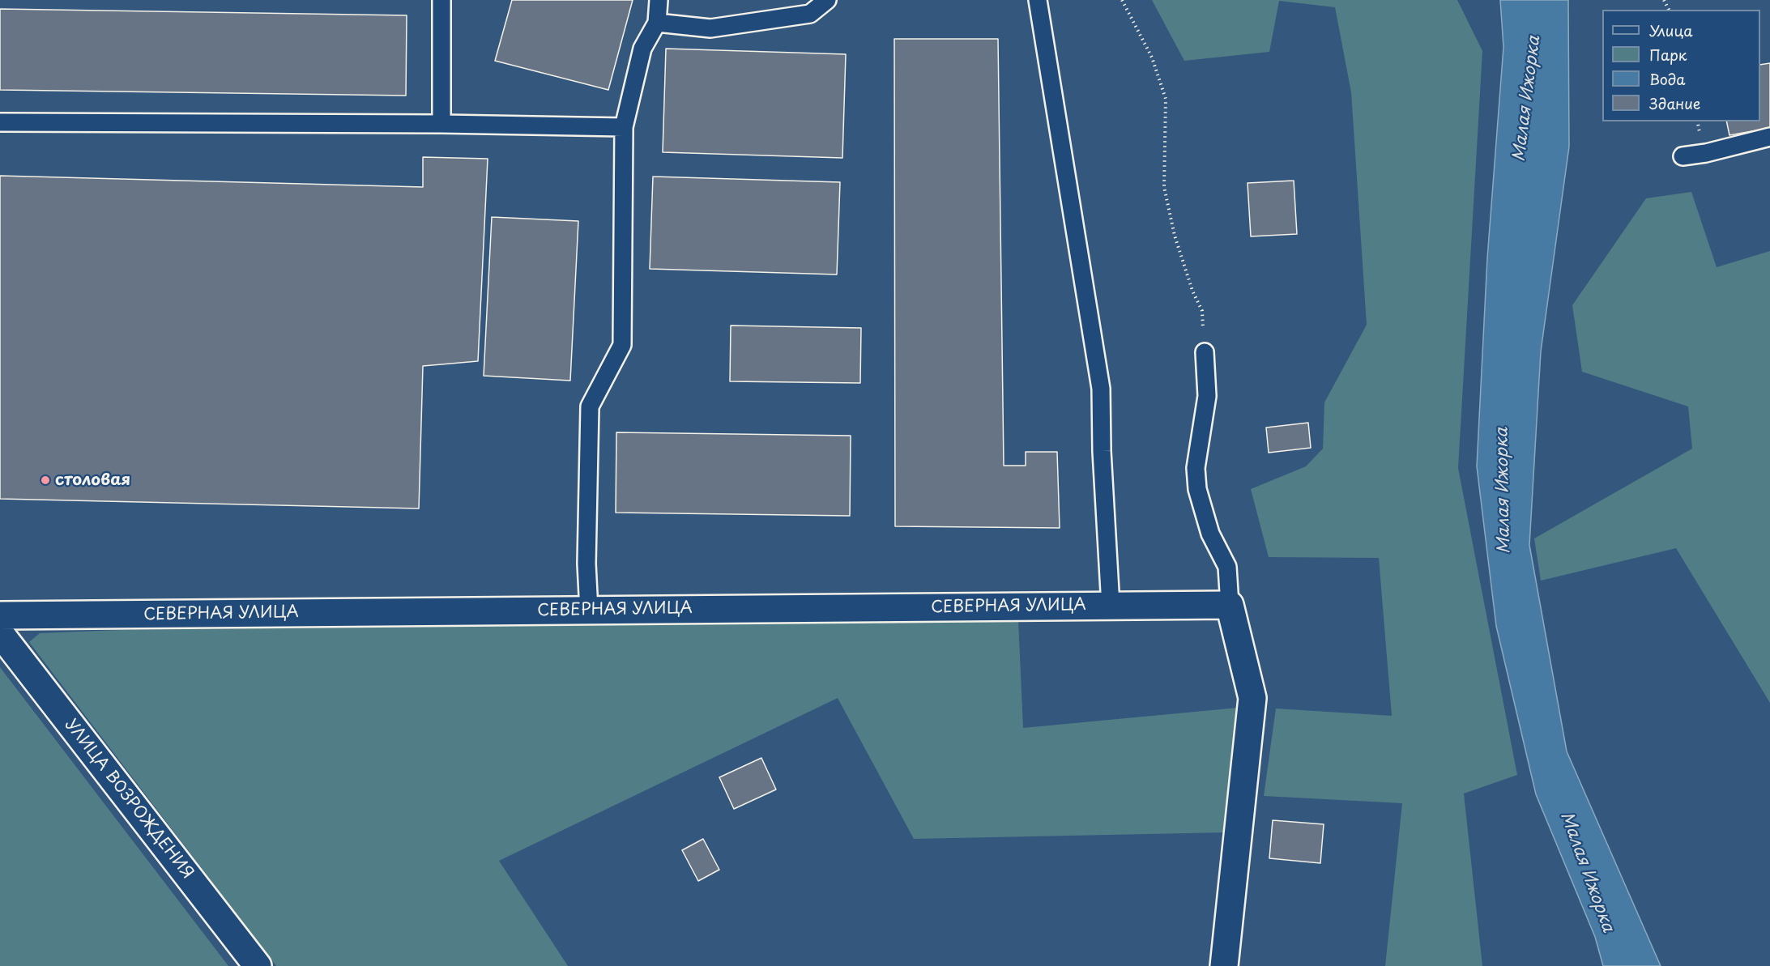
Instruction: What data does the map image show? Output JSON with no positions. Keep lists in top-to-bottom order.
{
  "streets": {
    "street": ["СЕВЕРНАЯ УЛИЦА", "УЛИЦА ВОЗРОЖДЕНИЯ"]
  },
  "water": ["Малая Ижорка"],
  "places": ["столовая"],
  "legend": [
    "Улица",
    "Парк",
    "Вода",
    "Здание"
  ]
}
